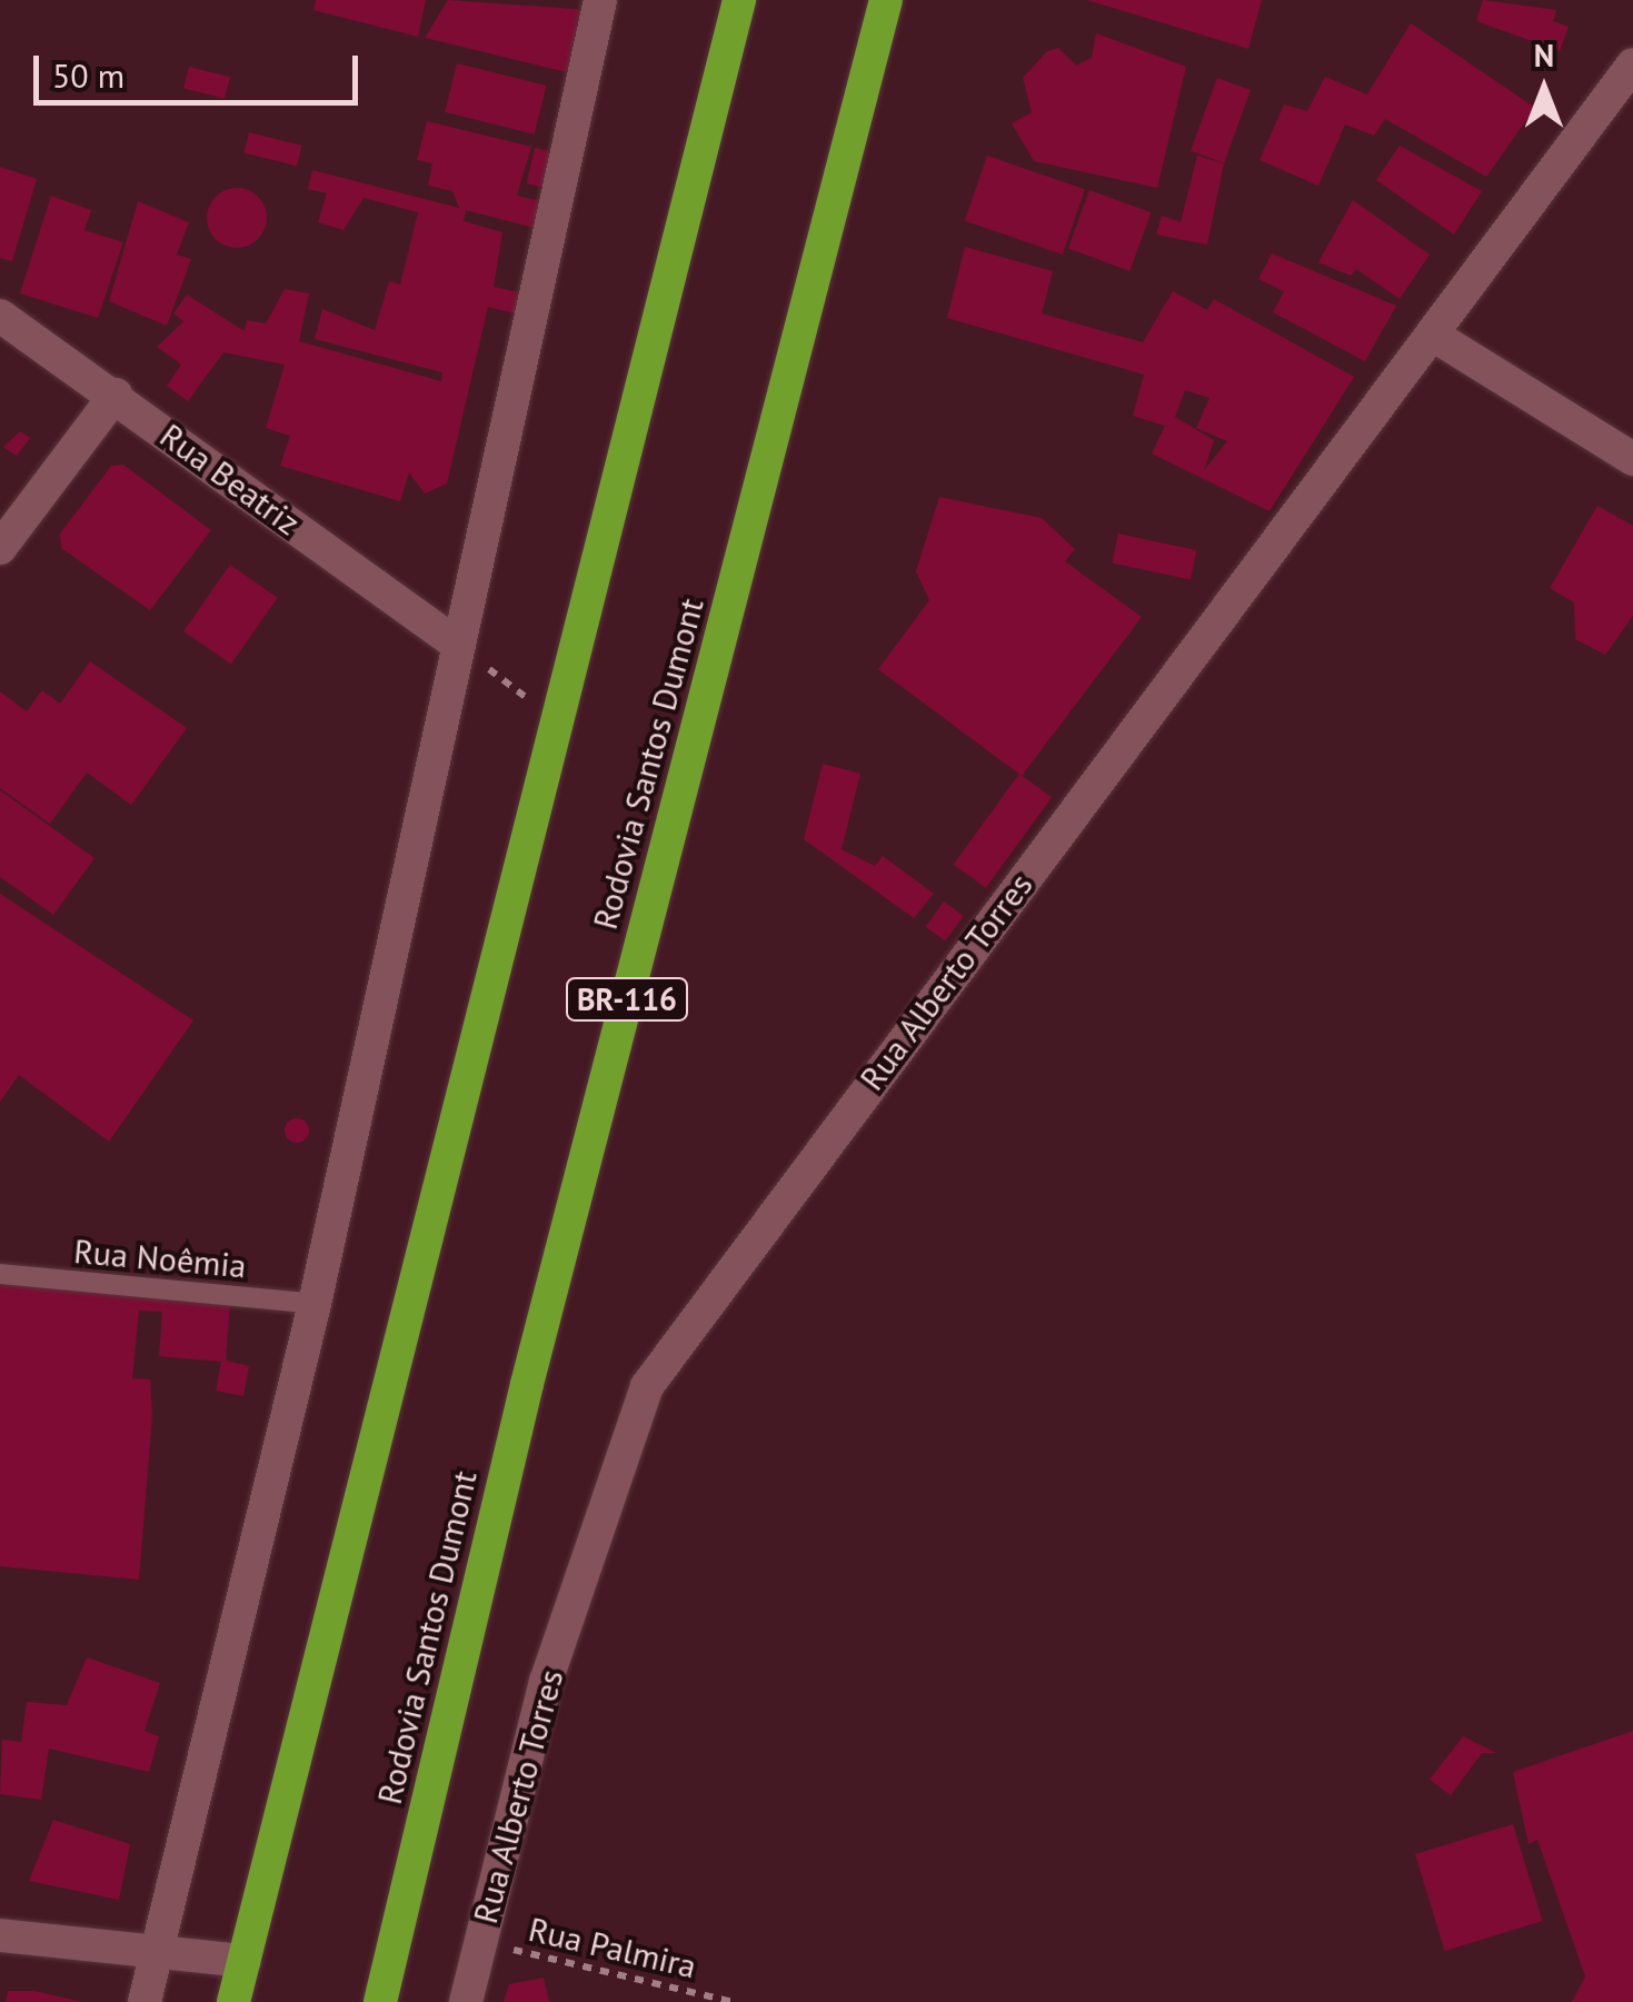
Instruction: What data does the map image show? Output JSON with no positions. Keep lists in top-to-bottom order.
{
  "streets": {
    "highway": ["Rodovia Santos Dumont", "BR-116"],
    "street": ["Rua Beatriz", "Rua Alberto Torres"],
    "lane": ["Rua Noêmia"],
    "path": ["Rua Palmira"]
  },
  "crossings": [
    ["Rua Alberto Torres", "Rua Palmira"]
  ],
  "scale_bar": "50 m",
  "north": "top"
}
